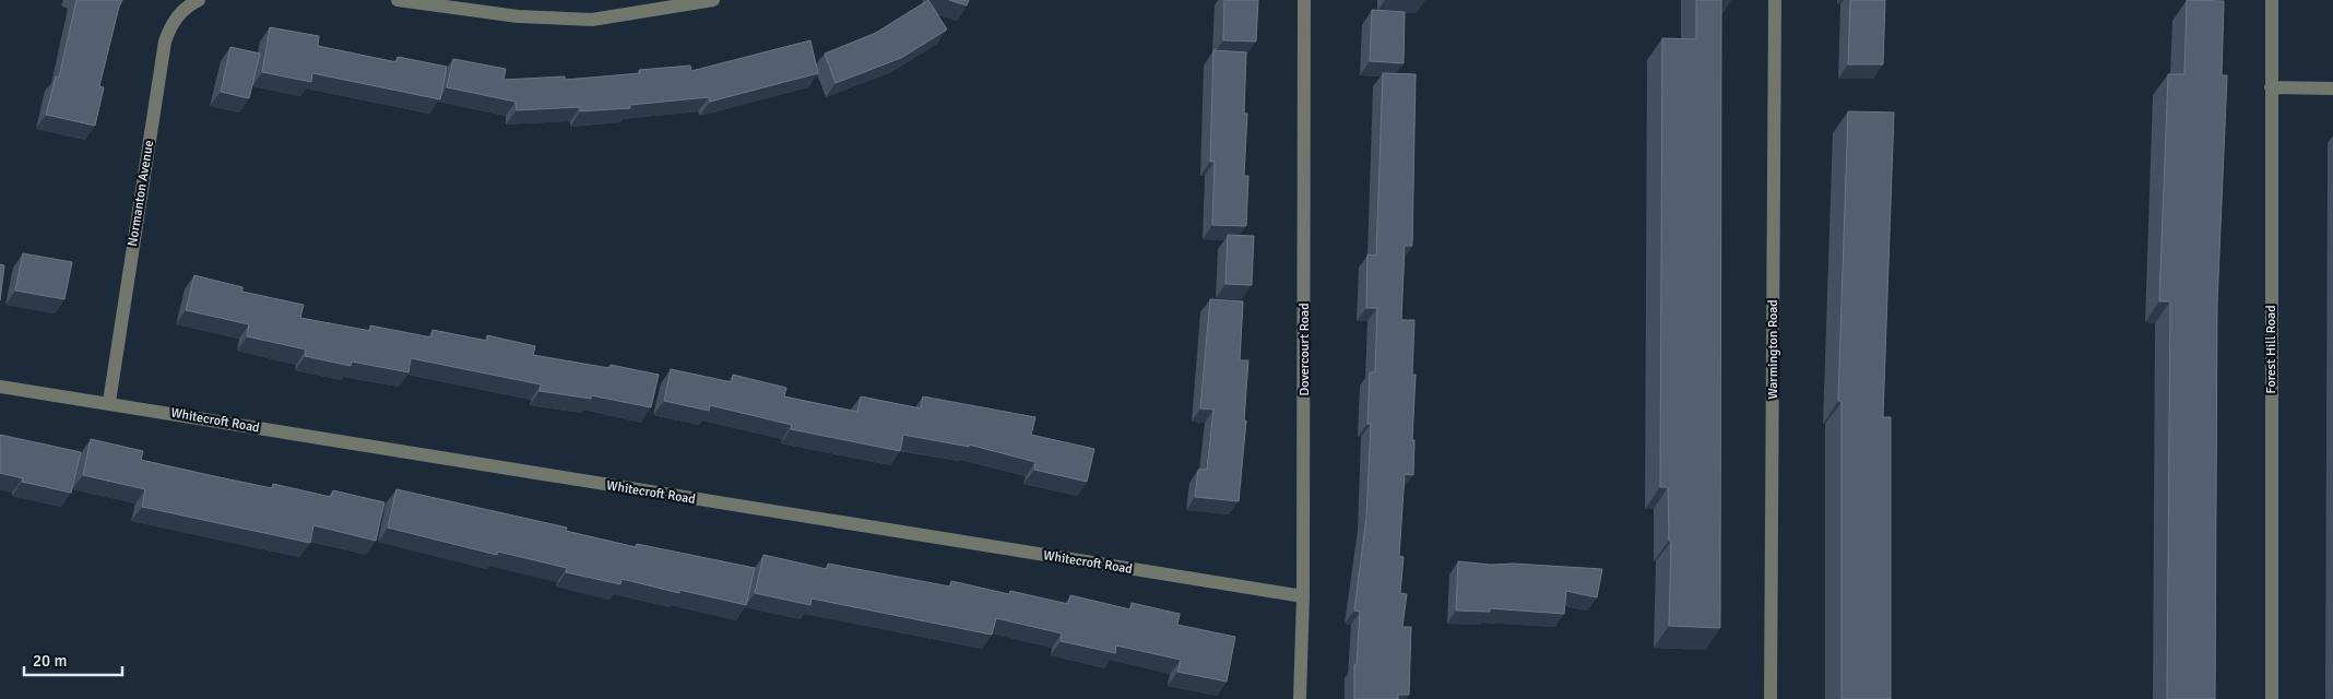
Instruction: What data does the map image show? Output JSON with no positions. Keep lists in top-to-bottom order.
{
  "streets": {
    "street": [
      "Normanton Avenue",
      "Dovercourt Road",
      "Warmington Road",
      "Forest Hill Road",
      "Whitecroft Road"
    ]
  },
  "crossings": [
    ["Normanton Avenue", "Whitecroft Road"],
    ["Dovercourt Road", "Whitecroft Road"]
  ],
  "scale_bar": "20 m"
}
